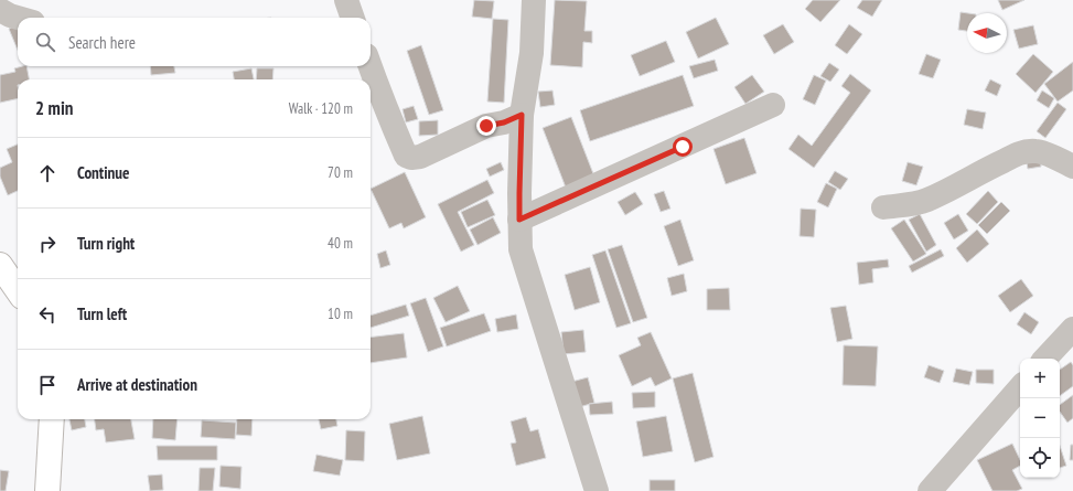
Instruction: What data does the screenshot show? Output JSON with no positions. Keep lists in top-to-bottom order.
{
  "north": "left",
  "page": {
    "search": "Search here",
    "heading": ["2 min", "Walk · 120 m"],
    "list": [
      ["Continue", "70 m"],
      ["Turn right", "40 m"],
      ["Turn left", "10 m"],
      "Arrive at destination"
    ],
    "map_buttons": ["+", "−"]
  }
}
